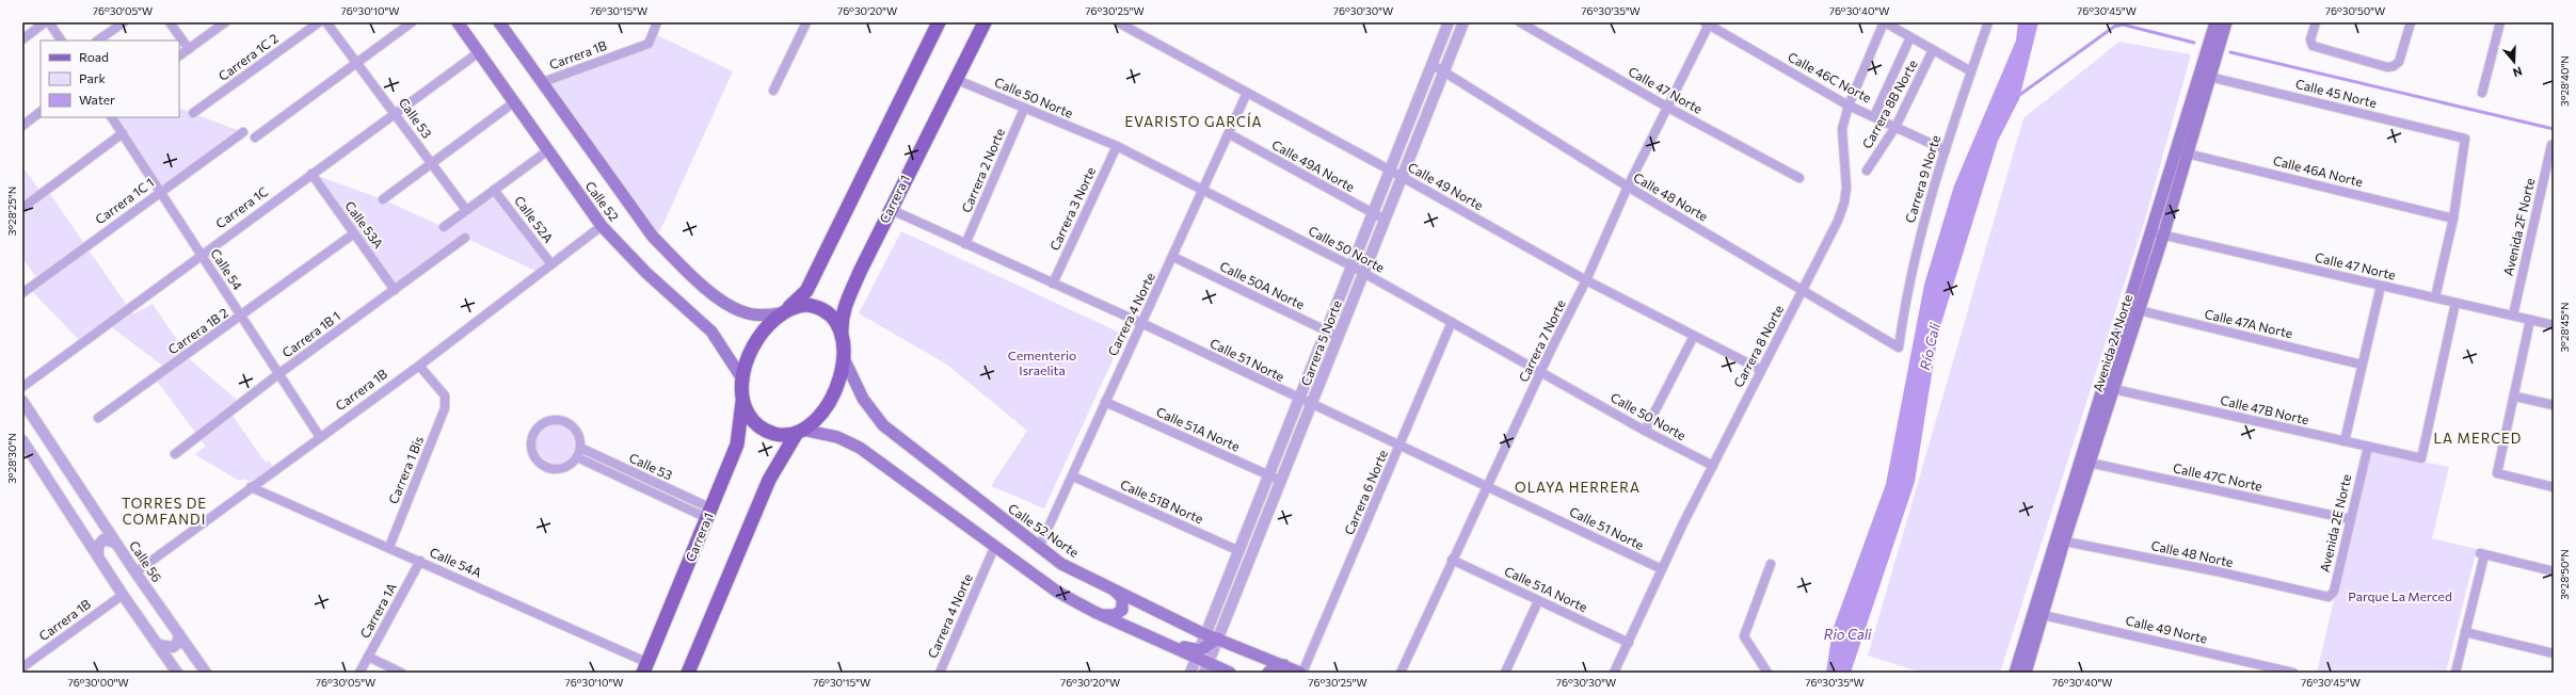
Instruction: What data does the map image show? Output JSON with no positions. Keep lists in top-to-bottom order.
{
  "streets": {
    "main road": [
      "Carrera 1",
      "Calle 52",
      "Avenida 2A Norte",
      "Calle 52 Norte"
    ],
    "street": [
      "Carrera 1B",
      "Carrera 1C 2",
      "Calle 46C Norte",
      "Calle 47 Norte",
      "Calle 45 Norte",
      "Calle 50 Norte",
      "Carrera 8B Norte",
      "Calle 53",
      "Calle 49A Norte",
      "Carrera 2 Norte",
      "Calle 46A Norte",
      "Carrera 9 Norte",
      "Calle 49 Norte",
      "Calle 48 Norte",
      "Carrera 1C 1",
      "Carrera 1C",
      "Carrera 3 Norte",
      "Calle 52A",
      "Calle 53A",
      "Avenida 2F Norte",
      "Calle 54",
      "Calle 50A Norte",
      "Carrera 4 Norte",
      "Calle 47A Norte",
      "Carrera 1B 2",
      "Carrera 1B 1",
      "Carrera 7 Norte",
      "Carrera 5 Norte",
      "Carrera 8 Norte",
      "Calle 51 Norte",
      "Calle 47B Norte",
      "Calle 51A Norte",
      "Carrera 1 Bis",
      "Calle 47C Norte",
      "Carrera 6 Norte",
      "Calle 51B Norte",
      "Avenida 2E Norte",
      "Calle 56",
      "Calle 54A",
      "Carrera 1A"
    ]
  },
  "crossings": [
    ["Carrera 1B", "Calle 52"],
    ["Carrera 1B", "Calle 52A"],
    ["Carrera 1B", "Calle 54"],
    ["Carrera 1B", "Carrera 1 Bis"],
    ["Carrera 1B", "Calle 56"],
    ["Carrera 1B", "Calle 54A"],
    ["Calle 46C Norte", "Carrera 8B Norte"],
    ["Calle 46C Norte", "Carrera 9 Norte"],
    ["Calle 46C Norte", "Carrera 7 Norte"],
    ["Calle 46C Norte", "Carrera 8 Norte"],
    ["Calle 47 Norte", "Avenida 2F Norte"],
    ["Calle 47 Norte", "Carrera 7 Norte"],
    ["Calle 47 Norte", "Avenida 2A Norte"],
    ["Calle 47 Norte", "Calle 47B Norte"],
    ["Calle 45 Norte", "Calle 46A Norte"],
    ["Calle 45 Norte", "Avenida 2A Norte"],
    ["Calle 50 Norte", "Carrera 2 Norte"],
    ["Calle 50 Norte", "Carrera 1"],
    ["Calle 50 Norte", "Carrera 3 Norte"],
    ["Calle 50 Norte", "Carrera 4 Norte"],
    ["Calle 50 Norte", "Carrera 7 Norte"],
    ["Calle 50 Norte", "Carrera 5 Norte"],
    ["Calle 50 Norte", "Carrera 8 Norte"],
    ["Calle 50 Norte", "Carrera 6 Norte"],
    ["Calle 53", "Carrera 1"],
    ["Calle 53", "Carrera 1C"],
    ["Calle 49A Norte", "Carrera 4 Norte"],
    ["Calle 49A Norte", "Carrera 5 Norte"],
    ["Carrera 2 Norte", "Calle 51 Norte"],
    ["Calle 46A Norte", "Avenida 2A Norte"],
    ["Carrera 9 Norte", "Calle 48 Norte"],
    ["Calle 49 Norte", "Carrera 4 Norte"],
    ["Calle 49 Norte", "Carrera 7 Norte"],
    ["Calle 49 Norte", "Carrera 5 Norte"],
    ["Calle 49 Norte", "Avenida 2A Norte"],
    ["Calle 49 Norte", "Carrera 8 Norte"],
    ["Calle 48 Norte", "Carrera 7 Norte"],
    ["Calle 48 Norte", "Carrera 5 Norte"],
    ["Calle 48 Norte", "Avenida 2A Norte"],
    ["Calle 48 Norte", "Carrera 8 Norte"],
    ["Calle 48 Norte", "Avenida 2E Norte"],
    ["Carrera 1", "Calle 52"],
    ["Carrera 1", "Calle 51 Norte"],
    ["Carrera 1", "Calle 52 Norte"],
    ["Carrera 1", "Calle 54A"],
    ["Carrera 1C 1", "Calle 54"],
    ["Calle 52", "Carrera 1C"],
    ["Calle 52", "Calle 52 Norte"],
    ["Carrera 1C", "Calle 53A"],
    ["Carrera 1C", "Calle 54"],
    ["Carrera 3 Norte", "Calle 51 Norte"],
    ["Calle 53A", "Carrera 1B 2"],
    ["Calle 53A", "Carrera 1B 1"],
    ["Calle 54", "Carrera 1B 2"],
    ["Calle 54", "Carrera 1B 1"],
    ["Calle 50A Norte", "Carrera 4 Norte"],
    ["Calle 50A Norte", "Carrera 5 Norte"],
    ["Carrera 4 Norte", "Calle 51 Norte"],
    ["Carrera 4 Norte", "Calle 51A Norte"],
    ["Carrera 4 Norte", "Calle 51B Norte"],
    ["Carrera 4 Norte", "Calle 52 Norte"],
    ["Calle 47A Norte", "Avenida 2A Norte"],
    ["Carrera 7 Norte", "Calle 51 Norte"],
    ["Carrera 7 Norte", "Calle 51A Norte"],
    ["Carrera 5 Norte", "Calle 51 Norte"],
    ["Carrera 5 Norte", "Calle 51A Norte"],
    ["Carrera 5 Norte", "Calle 51B Norte"],
    ["Carrera 5 Norte", "Calle 52 Norte"],
    ["Avenida 2A Norte", "Calle 47B Norte"],
    ["Avenida 2A Norte", "Calle 47C Norte"],
    ["Carrera 8 Norte", "Calle 51 Norte"],
    ["Carrera 8 Norte", "Calle 51A Norte"],
    ["Calle 51 Norte", "Carrera 6 Norte"],
    ["Calle 47B Norte", "Avenida 2E Norte"],
    ["Carrera 1 Bis", "Calle 54A"],
    ["Calle 47C Norte", "Avenida 2E Norte"],
    ["Carrera 6 Norte", "Calle 52 Norte"],
    ["Calle 54A", "Carrera 1A"]
  ],
  "districts": [
    "EVARISTO GARCÍA",
    "LA MERCED",
    "OLAYA HERRERA",
    "TORRES DE COMFANDI"
  ],
  "water": ["Río Cali", "Rio Cali"],
  "parks": ["Cementerio Israelita", "Parque La Merced"],
  "legend": ["Road", "Park", "Water"],
  "north": "bottom",
  "coordinates": [
    "76°30'05\"W",
    "76°30'10\"W",
    "76°30'15\"W",
    "76°30'20\"W",
    "76°30'25\"W",
    "76°30'30\"W",
    "76°30'35\"W",
    "76°30'40\"W",
    "76°30'45\"W",
    "76°30'50\"W",
    "3°28'40\"N",
    "3°28'25\"N",
    "3°28'45\"N",
    "3°28'30\"N",
    "3°28'50\"N",
    "76°30'00\"W"
  ]
}
